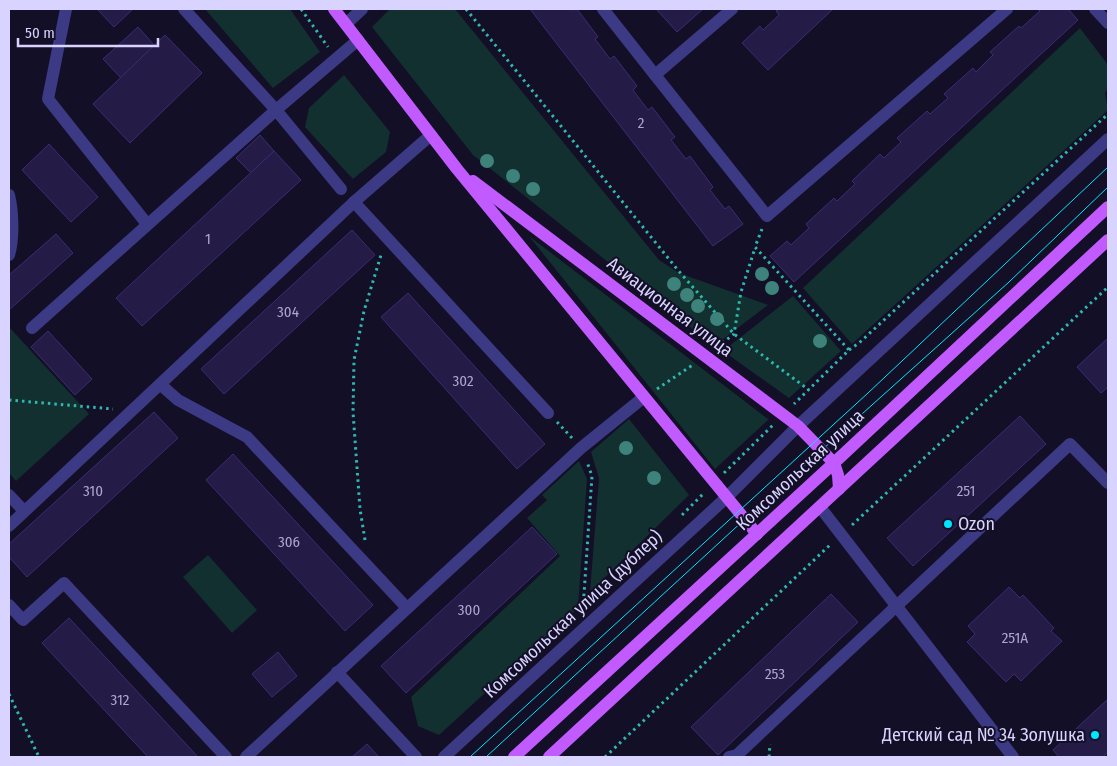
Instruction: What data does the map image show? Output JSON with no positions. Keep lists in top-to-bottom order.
{
  "streets": {
    "main road": ["Авиационная улица", "Комсомольская улица"],
    "street": ["Комсомольская улица (дублер)"]
  },
  "crossings": [
    ["Авиационная улица", "Комсомольская улица"],
    ["Авиационная улица", "Комсомольская улица (дублер)"]
  ],
  "places": ["Ozon", "Детский сад № 34 Золушка"],
  "house_numbers": [
    "2",
    "1",
    "304",
    "302",
    "310",
    "251",
    "306",
    "300",
    "251А",
    "253",
    "312"
  ],
  "scale_bar": "50 m"
}
